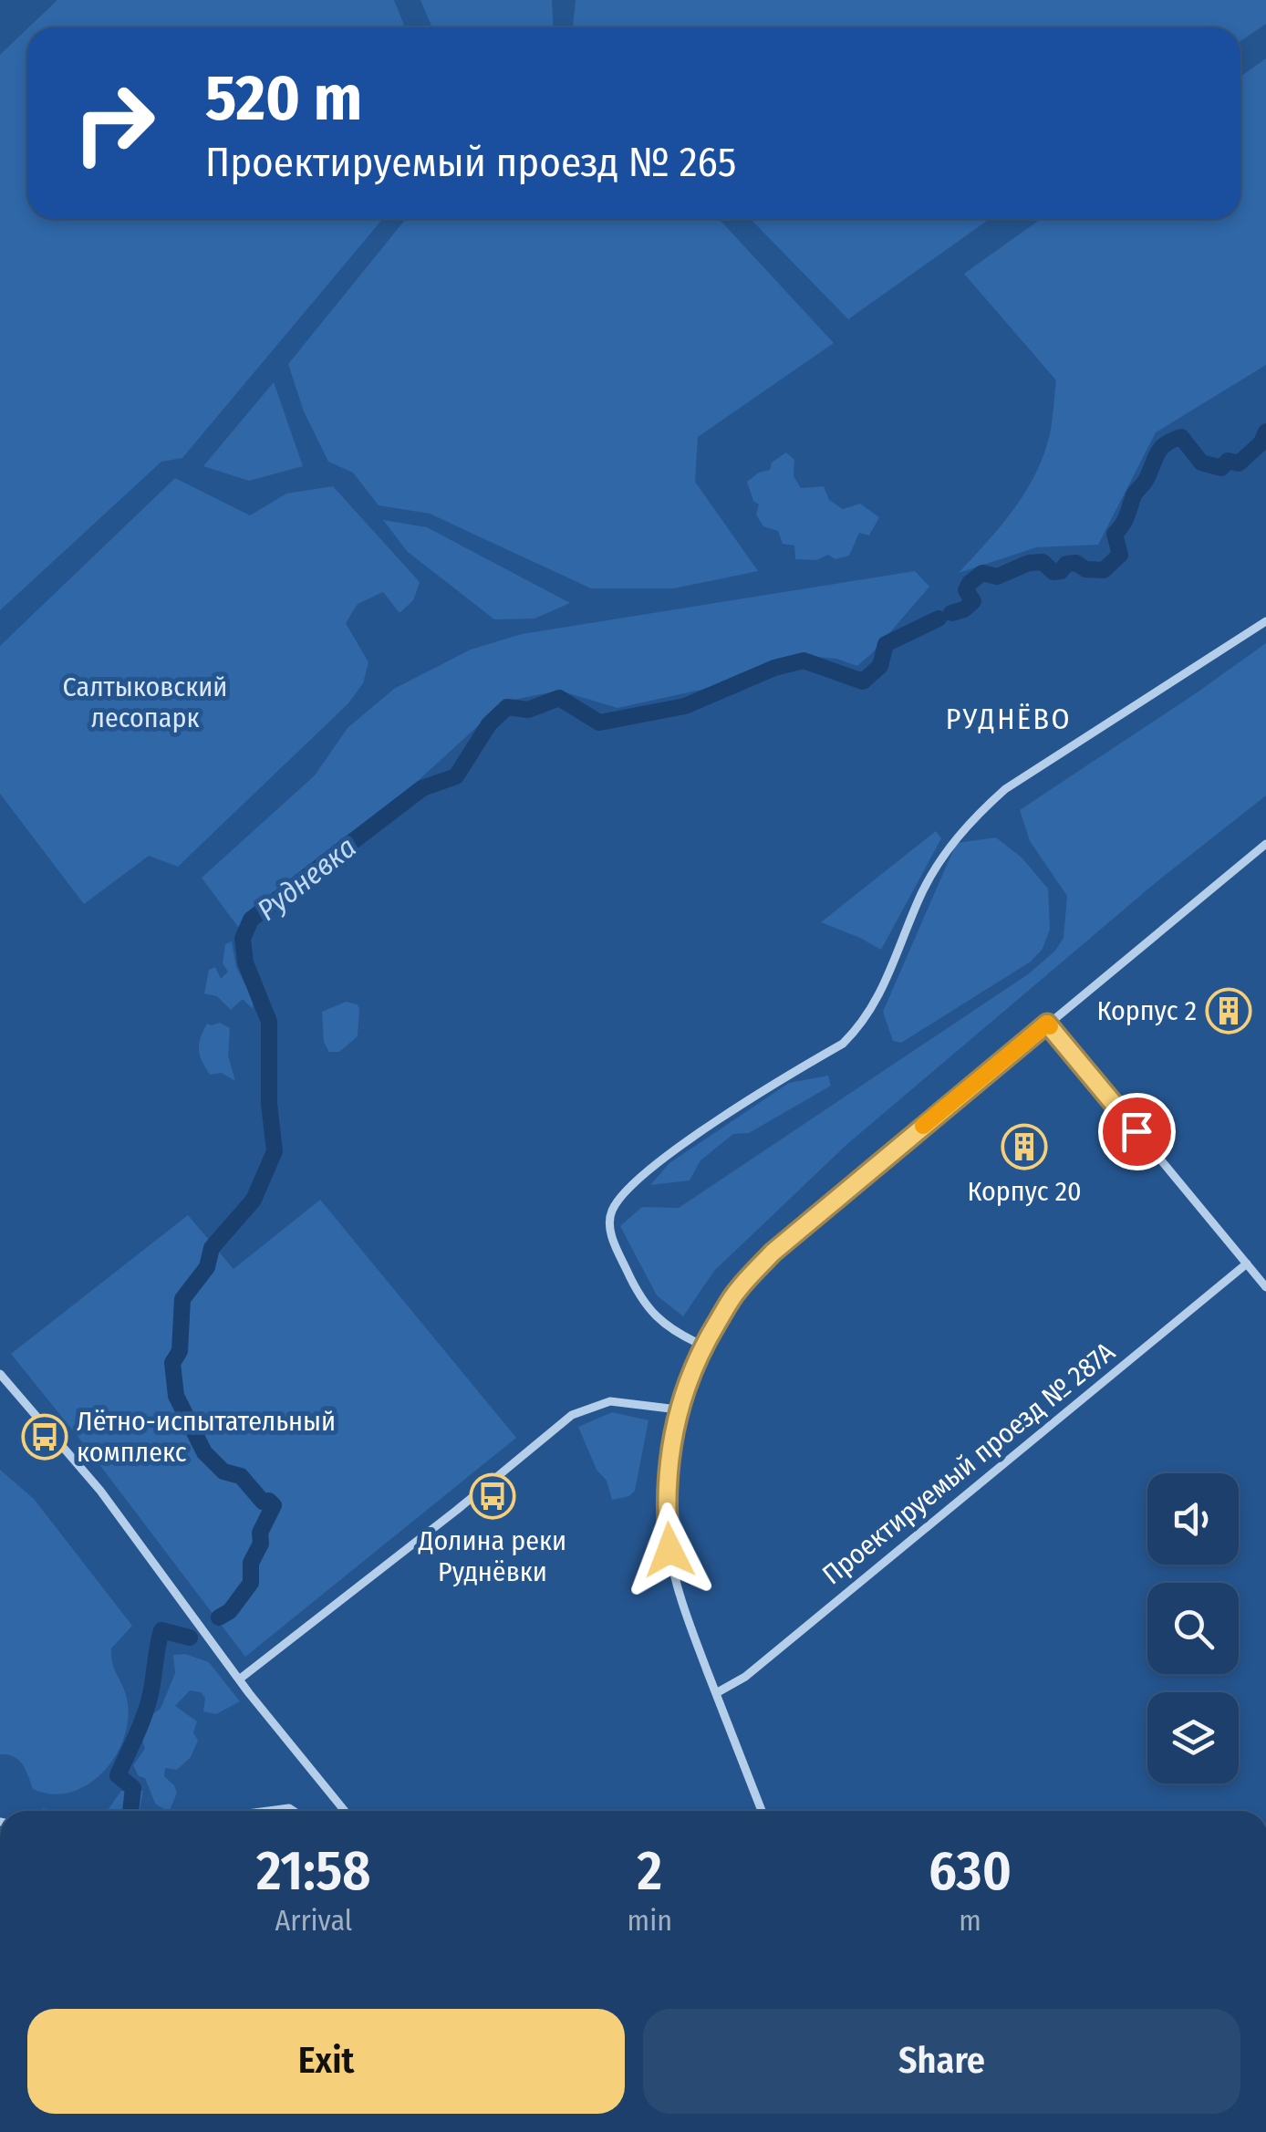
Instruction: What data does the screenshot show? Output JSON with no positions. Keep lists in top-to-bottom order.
{
  "streets": {
    "street": ["Проектируемый проезд № 287А"]
  },
  "districts": ["РУДНЁВО"],
  "water": ["Рудневка"],
  "parks": ["Салтыковский лесопарк"],
  "places": {
    "building": ["Корпус 2", "Корпус 20"],
    "bus stop": ["Лётно-испытательный комплекс", "Долина реки Руднёвки"]
  },
  "page": {
    "turn": ["520 m", "Проектируемый проезд № 265"],
    "eta": [
      "21:58",
      "Arrival",
      "2",
      "min",
      "630",
      "m"
    ],
    "buttons": ["Exit", "Share"]
  }
}
